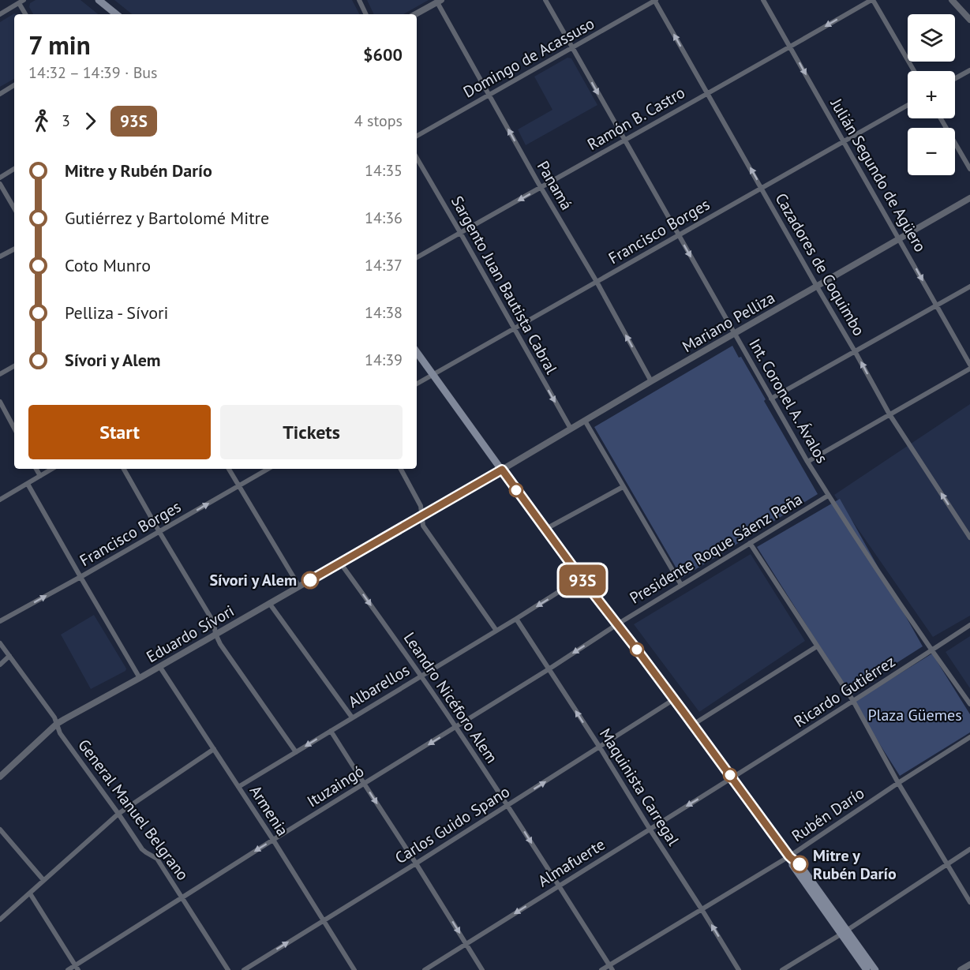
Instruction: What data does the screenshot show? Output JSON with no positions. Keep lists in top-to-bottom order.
{
  "streets": {
    "street": [
      "Domingo de Acassuso",
      "Ramón B. Castro",
      "Julián Segundo de Agüero",
      "Panamá",
      "Francisco Borges",
      "Cazadores de Coquimbo",
      "Sargento Juan Bautista Cabral",
      "Mariano Pelliza",
      "Int. Coronel A. Ávalos",
      "Presidente Roque Sáenz Peña",
      "Eduardo Sívori",
      "Albarellos",
      "Ricardo Gutiérrez",
      "Leandro Nicéforo Alem",
      "Ituzaingó",
      "Maquinista Carregal",
      "General Manuel Belgrano",
      "Armenia",
      "Rubén Darío",
      "Carlos Guido Spano",
      "Almafuerte"
    ]
  },
  "crossings": [
    ["Domingo de Acassuso", "Panamá"],
    ["Domingo de Acassuso", "Cazadores de Coquimbo"],
    ["Domingo de Acassuso", "Int. Coronel A. Ávalos"],
    ["Ramón B. Castro", "Julián Segundo de Agüero"],
    ["Ramón B. Castro", "Panamá"],
    ["Ramón B. Castro", "Cazadores de Coquimbo"],
    ["Ramón B. Castro", "Sargento Juan Bautista Cabral"],
    ["Ramón B. Castro", "Int. Coronel A. Ávalos"],
    ["Julián Segundo de Agüero", "Francisco Borges"],
    ["Julián Segundo de Agüero", "Mariano Pelliza"],
    ["Panamá", "Francisco Borges"],
    ["Panamá", "Mariano Pelliza"],
    ["Francisco Borges", "Cazadores de Coquimbo"],
    ["Francisco Borges", "Sargento Juan Bautista Cabral"],
    ["Francisco Borges", "Int. Coronel A. Ávalos"],
    ["Cazadores de Coquimbo", "Mariano Pelliza"],
    ["Sargento Juan Bautista Cabral", "Mariano Pelliza"],
    ["Mariano Pelliza", "Int. Coronel A. Ávalos"],
    ["Mariano Pelliza", "Eduardo Sívori"],
    ["Int. Coronel A. Ávalos", "Presidente Roque Sáenz Peña"],
    ["Int. Coronel A. Ávalos", "Ricardo Gutiérrez"],
    ["Presidente Roque Sáenz Peña", "Ituzaingó"],
    ["Eduardo Sívori", "Leandro Nicéforo Alem"],
    ["Eduardo Sívori", "General Manuel Belgrano"],
    ["Eduardo Sívori", "Armenia"],
    ["Albarellos", "Leandro Nicéforo Alem"],
    ["Albarellos", "Maquinista Carregal"],
    ["Albarellos", "Armenia"],
    ["Ricardo Gutiérrez", "Almafuerte"],
    ["Leandro Nicéforo Alem", "Ituzaingó"],
    ["Leandro Nicéforo Alem", "Rubén Darío"],
    ["Leandro Nicéforo Alem", "Carlos Guido Spano"],
    ["Leandro Nicéforo Alem", "Almafuerte"],
    ["Ituzaingó", "Maquinista Carregal"],
    ["Ituzaingó", "General Manuel Belgrano"],
    ["Ituzaingó", "Armenia"],
    ["Maquinista Carregal", "Rubén Darío"],
    ["Maquinista Carregal", "Carlos Guido Spano"],
    ["Maquinista Carregal", "Almafuerte"],
    ["Armenia", "Carlos Guido Spano"]
  ],
  "one_way": [
    "Ramón B. Castro",
    "Julián Segundo de Agüero",
    "Panamá",
    "Cazadores de Coquimbo",
    "Sargento Juan Bautista Cabral",
    "Leandro Nicéforo Alem",
    "Ituzaingó",
    "Maquinista Carregal",
    "Carlos Guido Spano",
    "Almafuerte"
  ],
  "parks": ["Plaza Güemes"],
  "places": ["Sívori y Alem", "Mitre y Rubén Darío"],
  "lines": ["bus line 93S"],
  "page": {
    "on_map": "93S",
    "map_buttons": ["+", "−"],
    "heading": ["7 min", "14:32 – 14:39 · Bus", "$600"],
    "legs": ["3", "93S", "4 stops"],
    "list": [
      {
        "name": "Mitre y Rubén Darío",
        "value": "14:35"
      },
      {
        "name": "Gutiérrez y Bartolomé Mitre",
        "value": "14:36"
      },
      {
        "name": "Coto Munro",
        "value": "14:37"
      },
      {
        "name": "Pelliza - Sívori",
        "value": "14:38"
      },
      {
        "name": "Sívori y Alem",
        "value": "14:39"
      }
    ],
    "buttons": ["Start", "Tickets"]
  }
}
